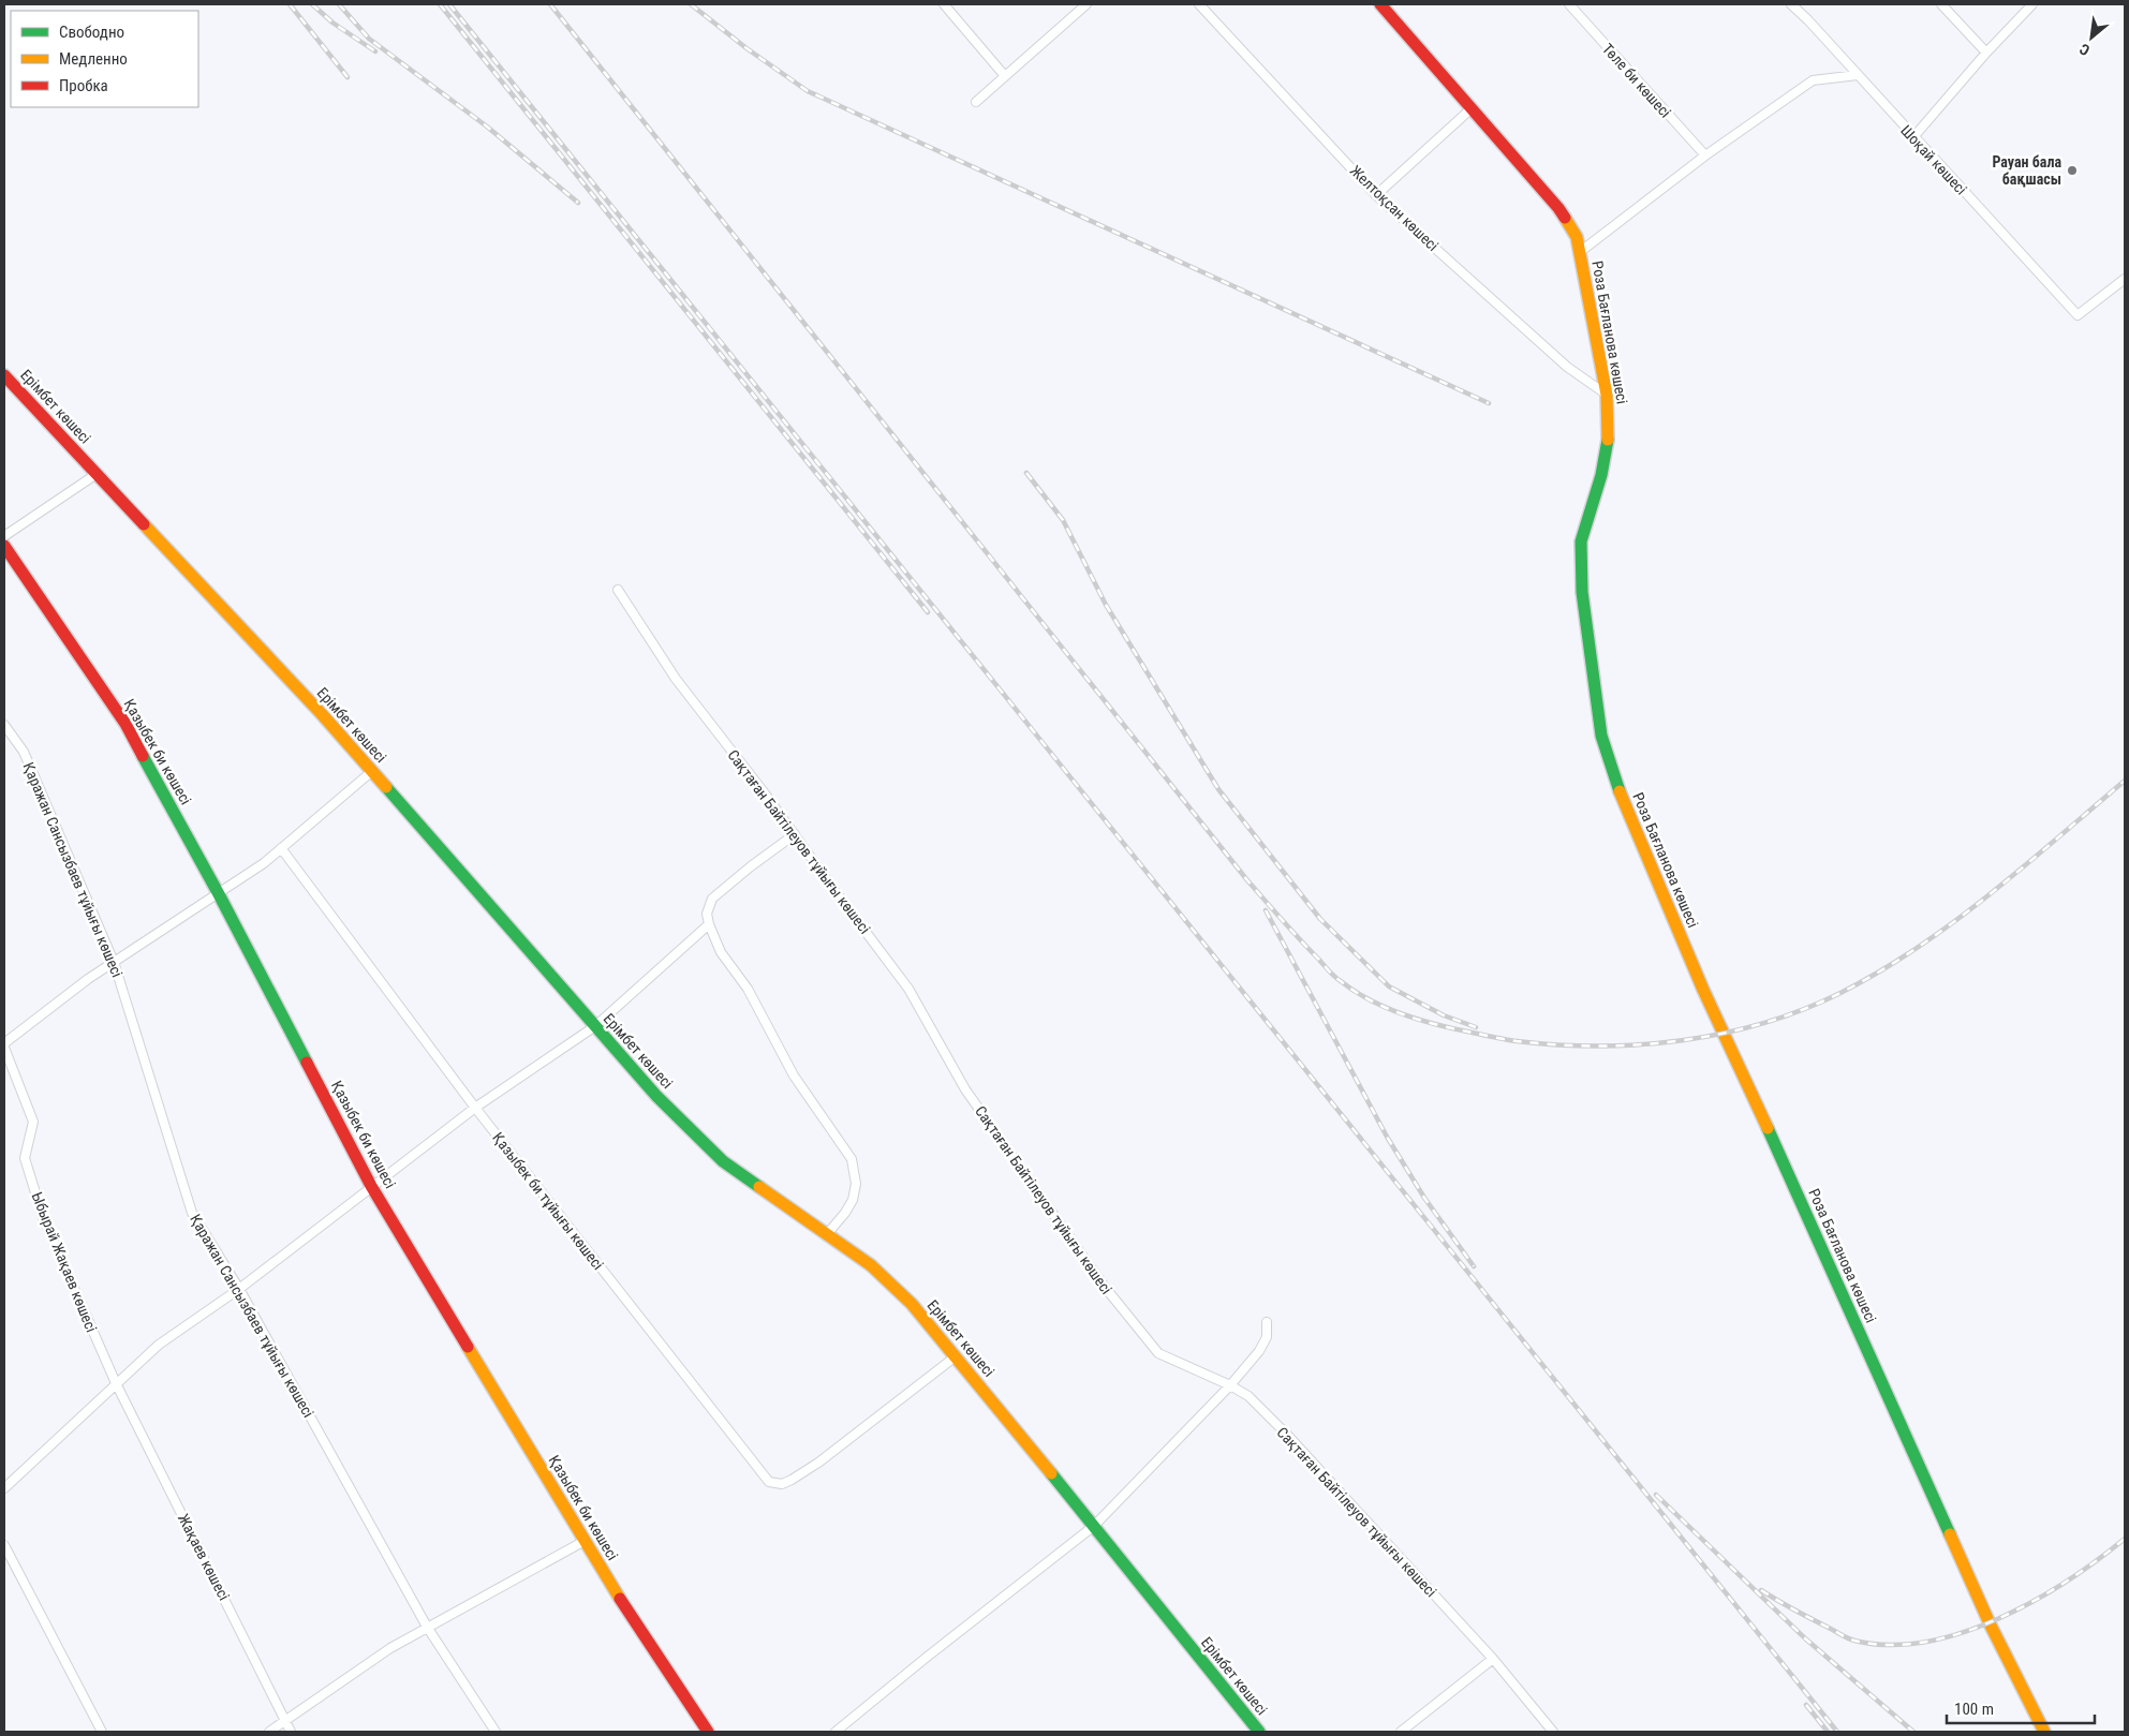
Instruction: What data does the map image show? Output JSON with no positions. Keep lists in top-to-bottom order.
{
  "streets": {
    "street": [
      "Төле би көшесі",
      "Шоқай көшесі",
      "Желтоқсан көшесі",
      "Роза Бағланова көшесі",
      "Ерімбет көшесі",
      "Қазыбек би көшесі",
      "Сақтаған Байтілеуов тұйығы көшесі",
      "Қаражан Сансызбаев тұйығы көшесі",
      "Қазыбек би тұйығы көшесі",
      "Ыбырай Жақаев көшесі",
      "Жақаев көшесі"
    ]
  },
  "crossings": [
    ["Желтоқсан көшесі", "Роза Бағланова көшесі"],
    ["Ерімбет көшесі", "Қазыбек би тұйығы көшесі"],
    ["Ыбырай Жақаев көшесі", "Жақаев көшесі"]
  ],
  "places": ["Рауан бала бақшасы"],
  "legend": ["Свободно", "Медленно", "Пробка"],
  "scale_bar": "100 m",
  "north": "bottom left"
}
